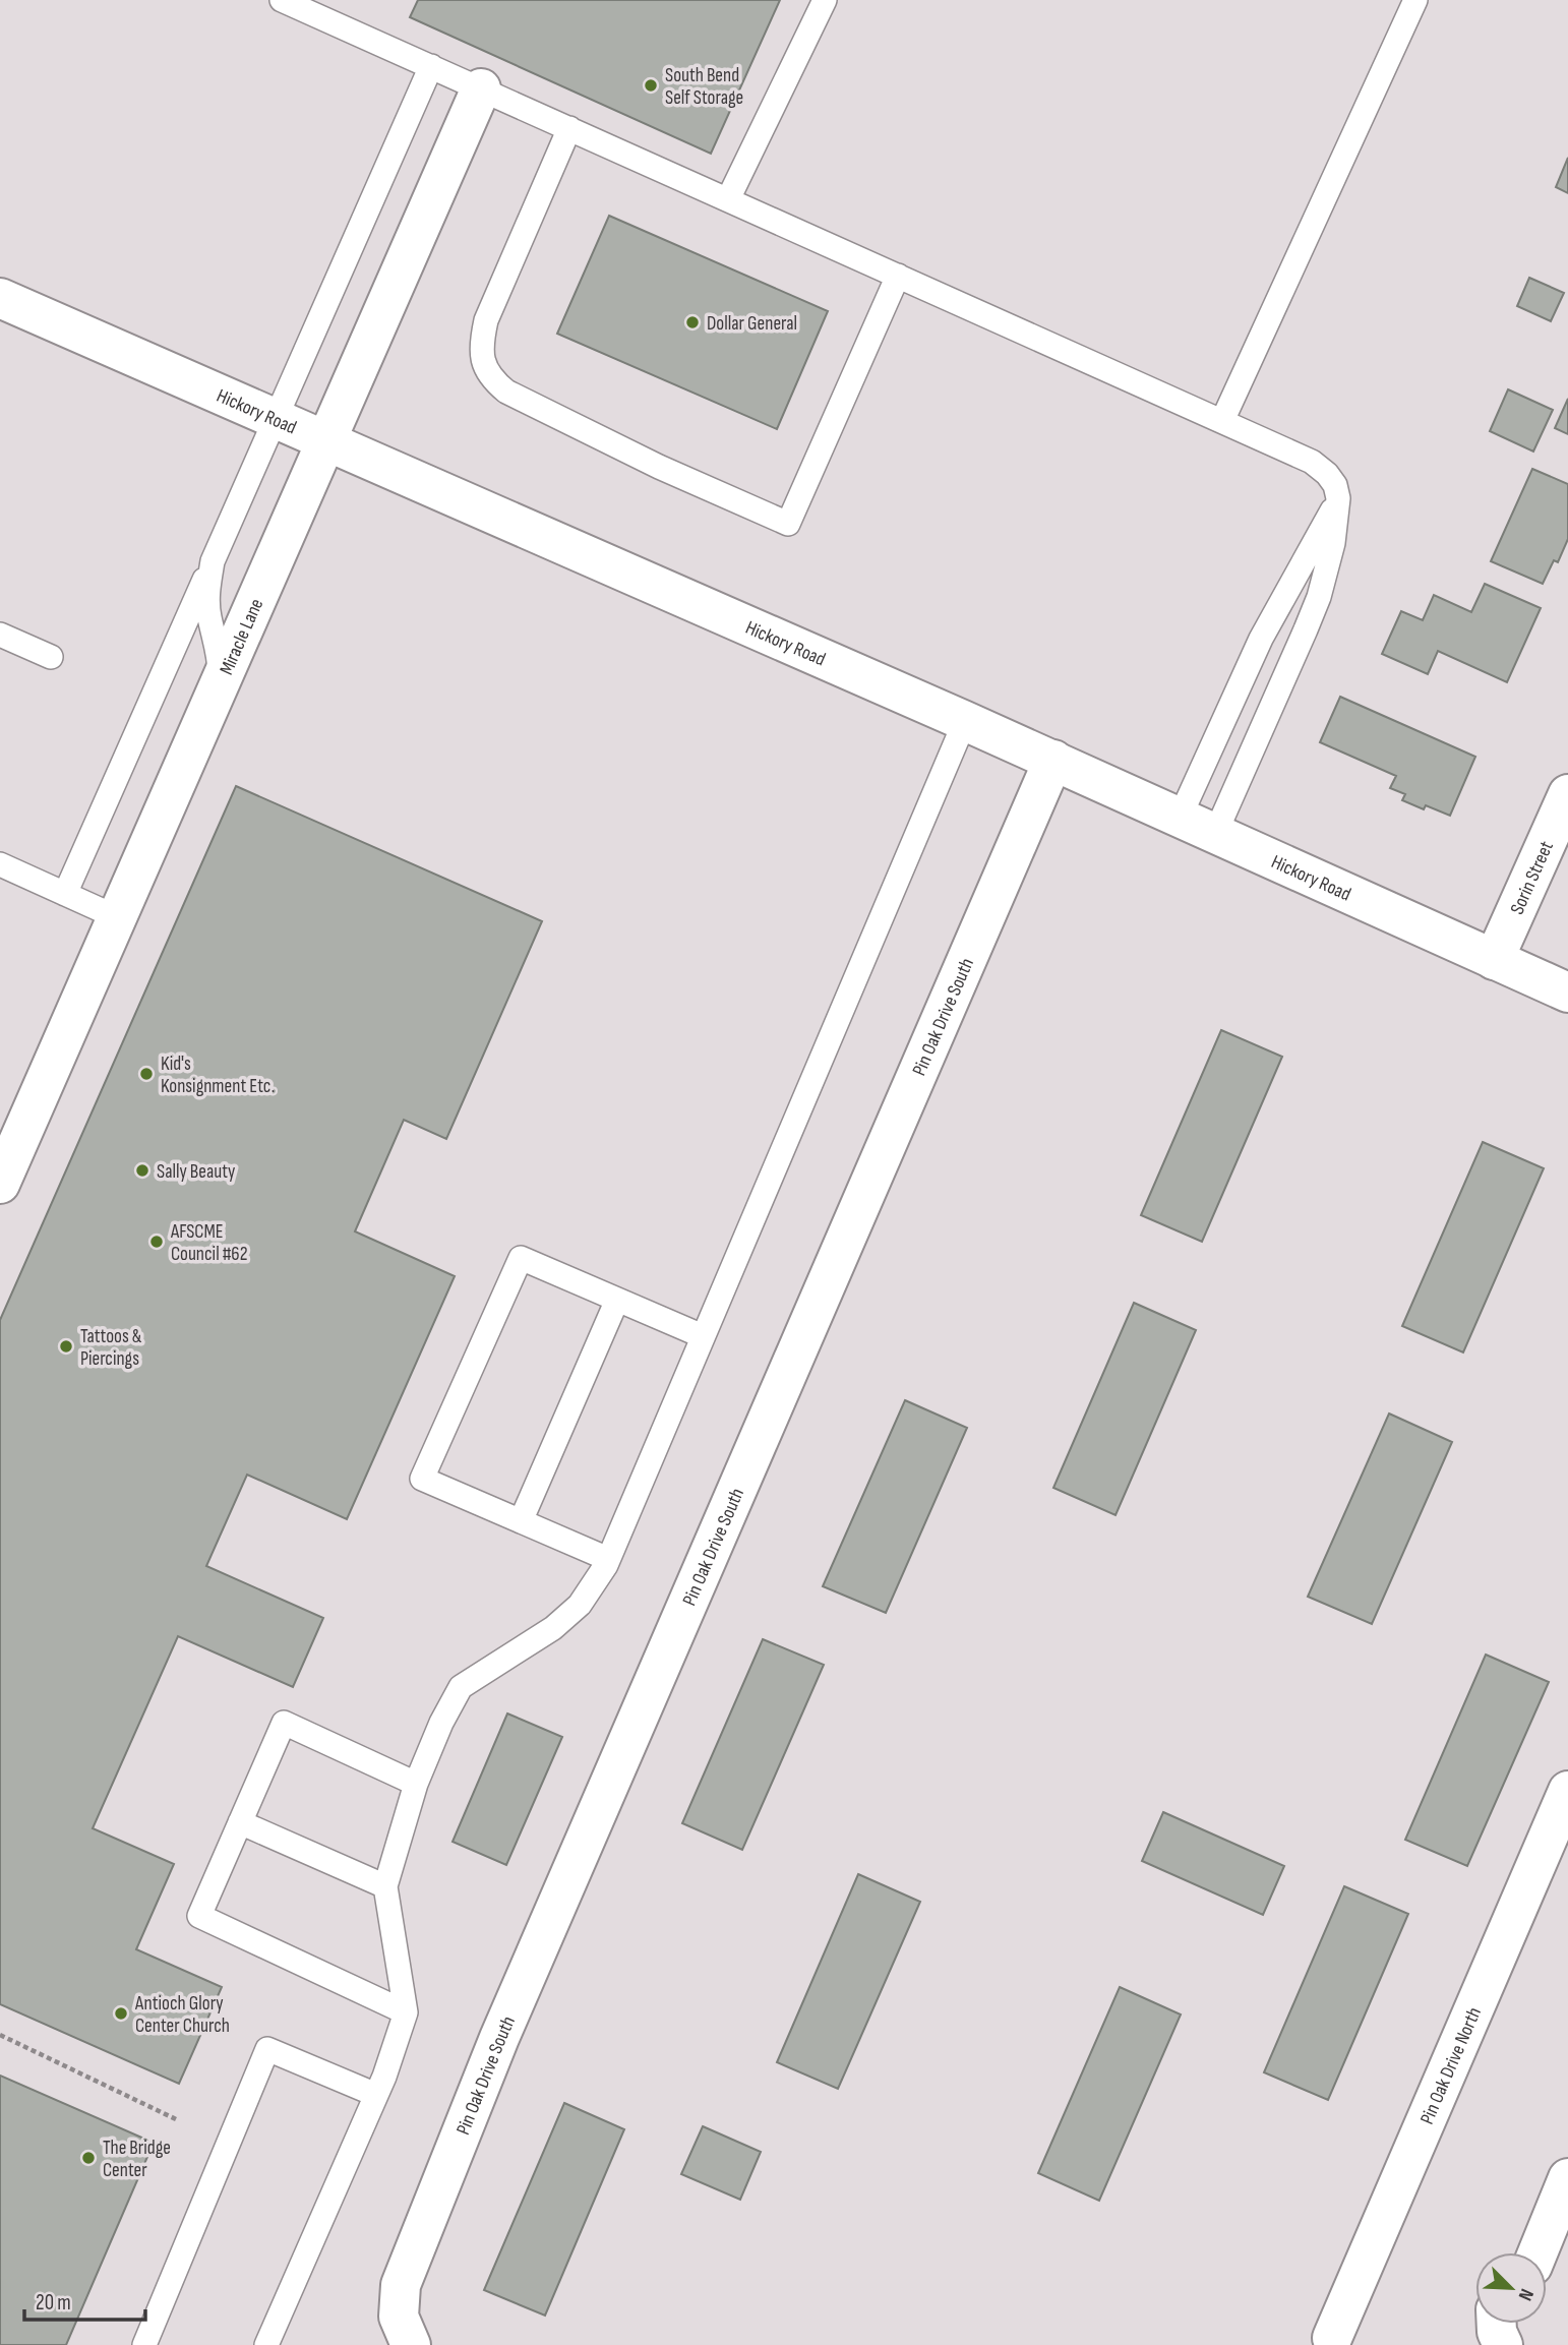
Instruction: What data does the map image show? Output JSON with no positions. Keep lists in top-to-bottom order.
{
  "streets": {
    "street": [
      "Hickory Road",
      "Miracle Lane",
      "Sorin Street",
      "Pin Oak Drive South",
      "Pin Oak Drive North"
    ]
  },
  "crossings": [
    ["Hickory Road", "Miracle Lane"],
    ["Hickory Road", "Sorin Street"],
    ["Hickory Road", "Pin Oak Drive South"]
  ],
  "places": [
    "South Bend Self Storage",
    "Dollar General",
    "Kid's Konsignment Etc.",
    "Sally Beauty",
    "AFSCME Council #62",
    "Tattoos & Piercings",
    "Antioch Glory Center Church",
    "The Bridge Center"
  ],
  "scale_bar": "20 m",
  "north": "bottom right"
}
